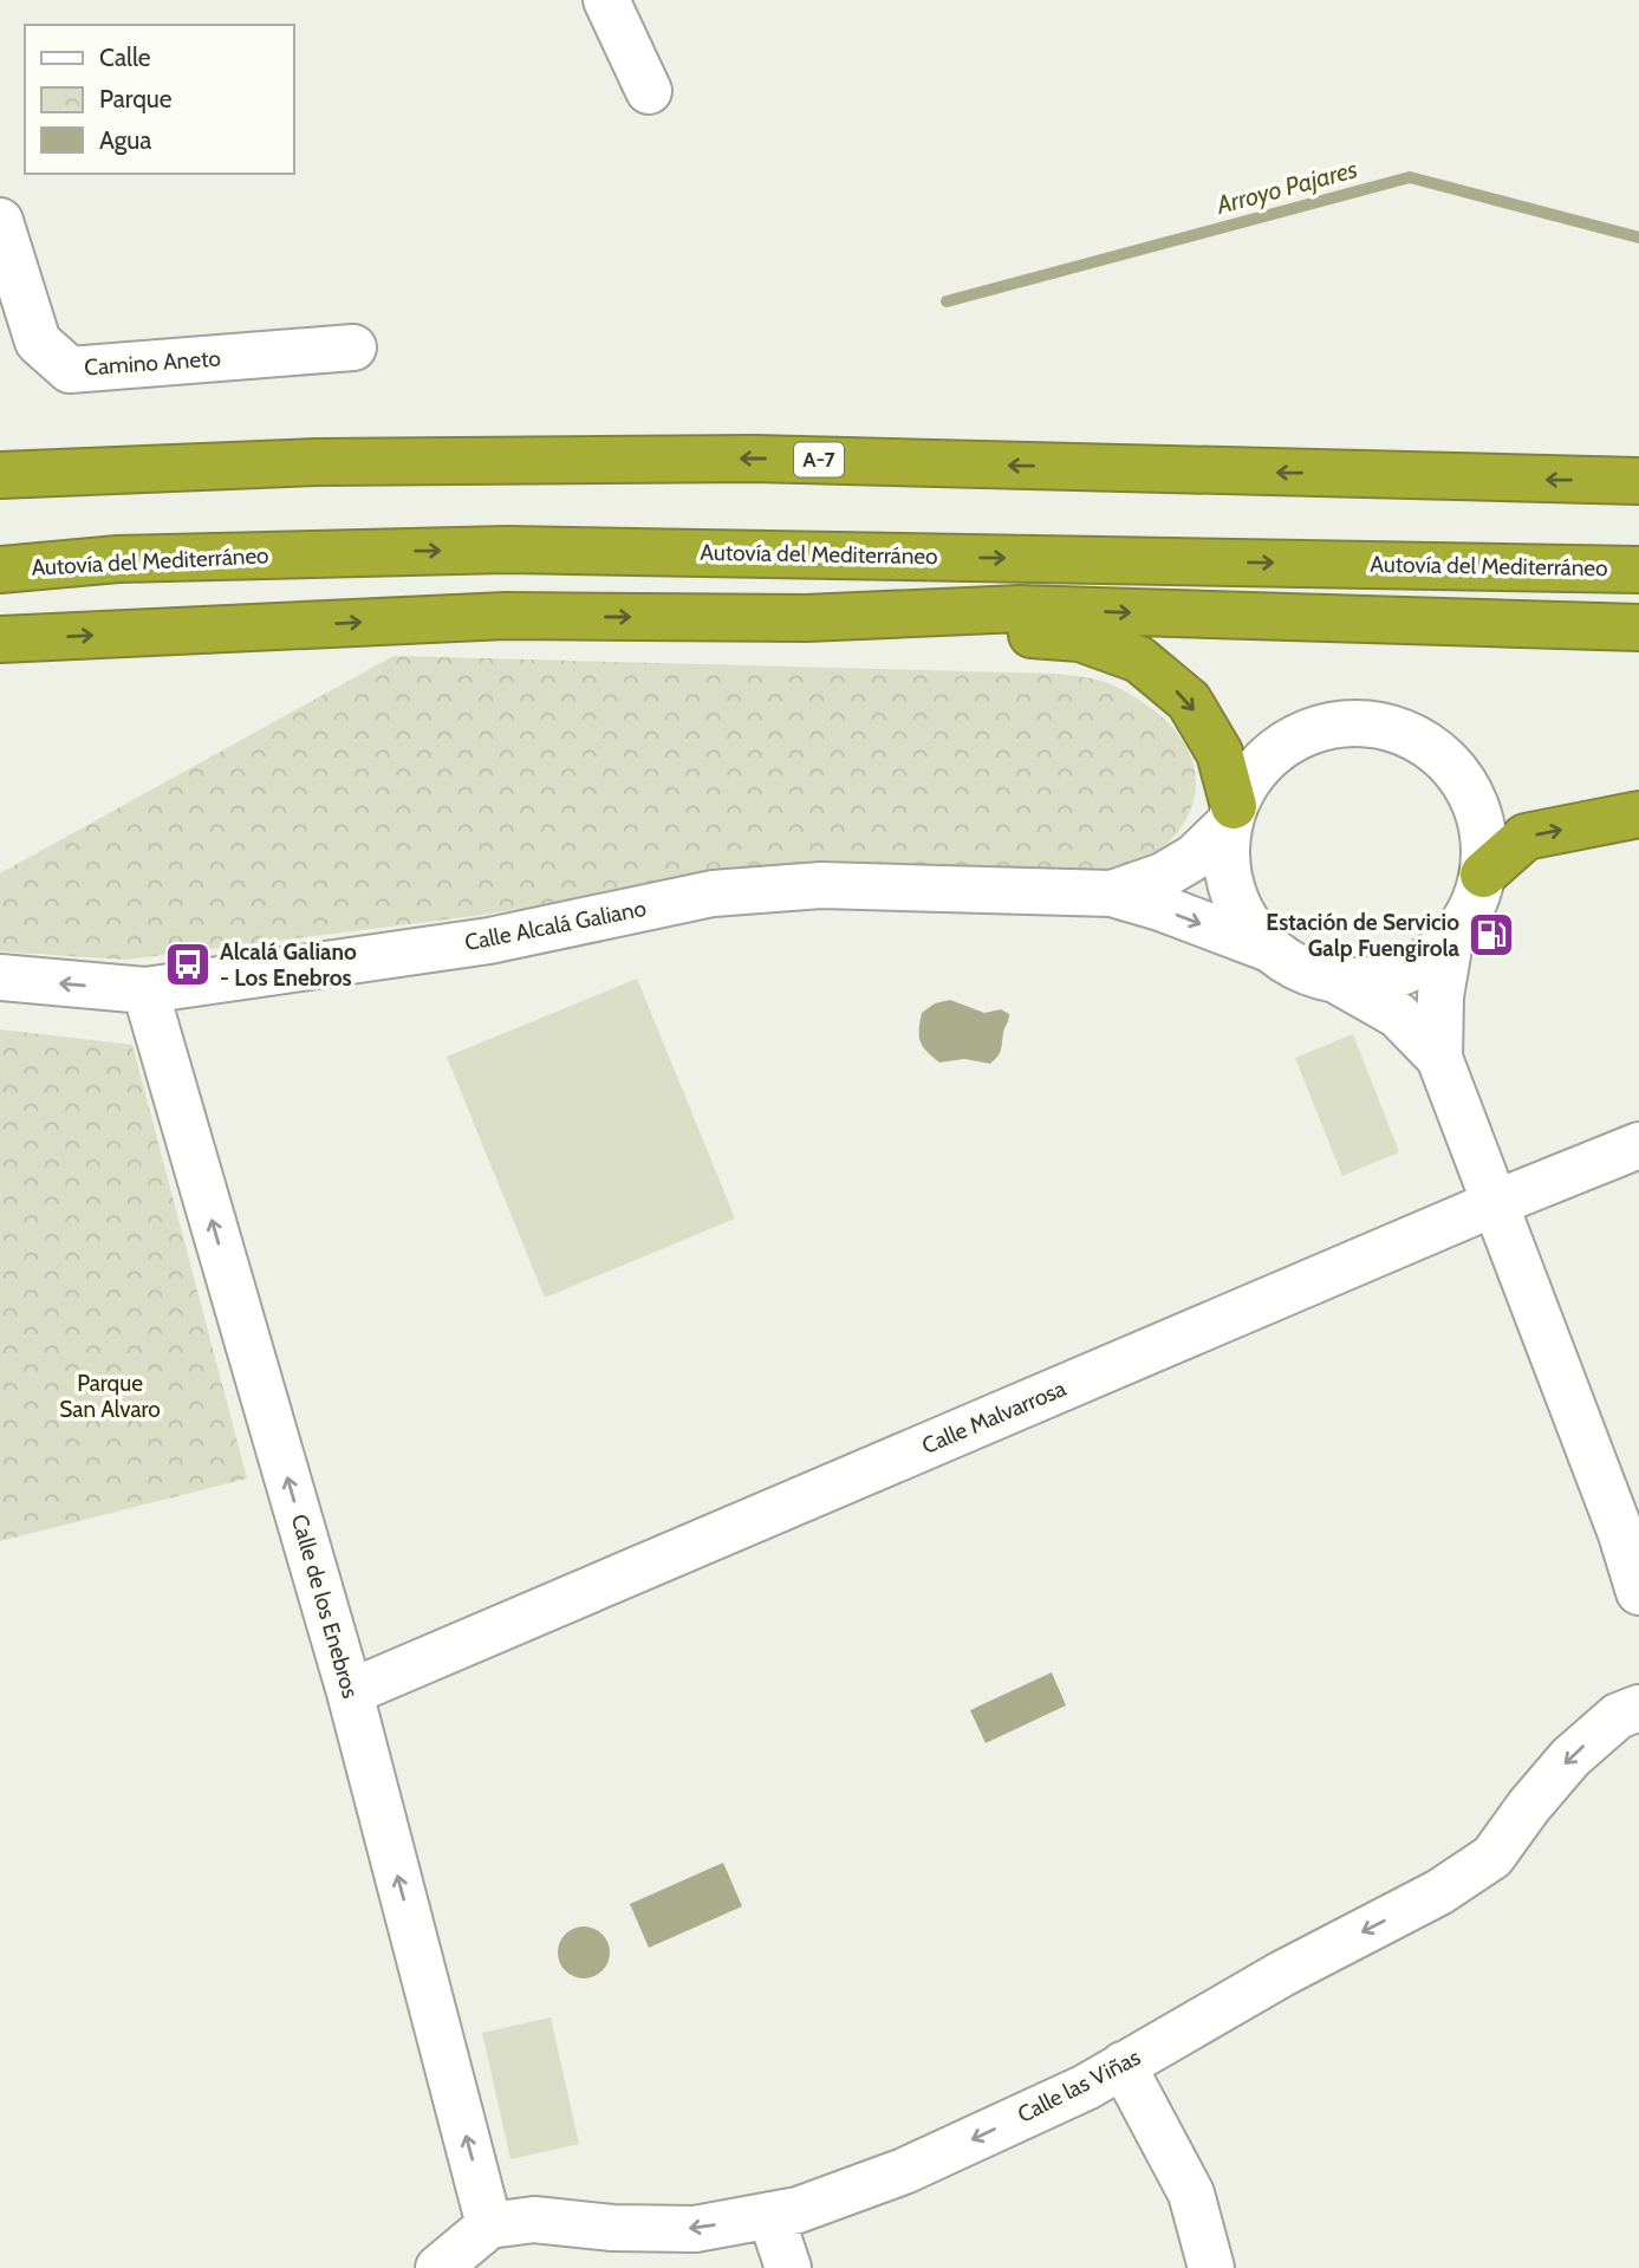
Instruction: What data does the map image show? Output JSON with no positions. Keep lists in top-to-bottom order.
{
  "streets": {
    "highway": ["A-7", "Autovía del Mediterráneo"],
    "street": [
      "Camino Aneto",
      "Calle Alcalá Galiano",
      "Calle Malvarrosa",
      "Calle de los Enebros",
      "Calle las Viñas"
    ]
  },
  "crossings": [
    ["Calle Alcalá Galiano", "Calle de los Enebros"],
    ["Calle Malvarrosa", "Calle de los Enebros"],
    ["Calle de los Enebros", "Calle las Viñas"]
  ],
  "one_way": ["Calle de los Enebros", "Calle las Viñas"],
  "water": ["Arroyo Pajares"],
  "parks": ["Parque San Alvaro"],
  "places": {
    "fuel station": ["Estación de Servicio Galp Fuengirola"],
    "bus stop": ["Alcalá Galiano - Los Enebros"]
  },
  "legend": ["Calle", "Parque", "Agua"]
}
